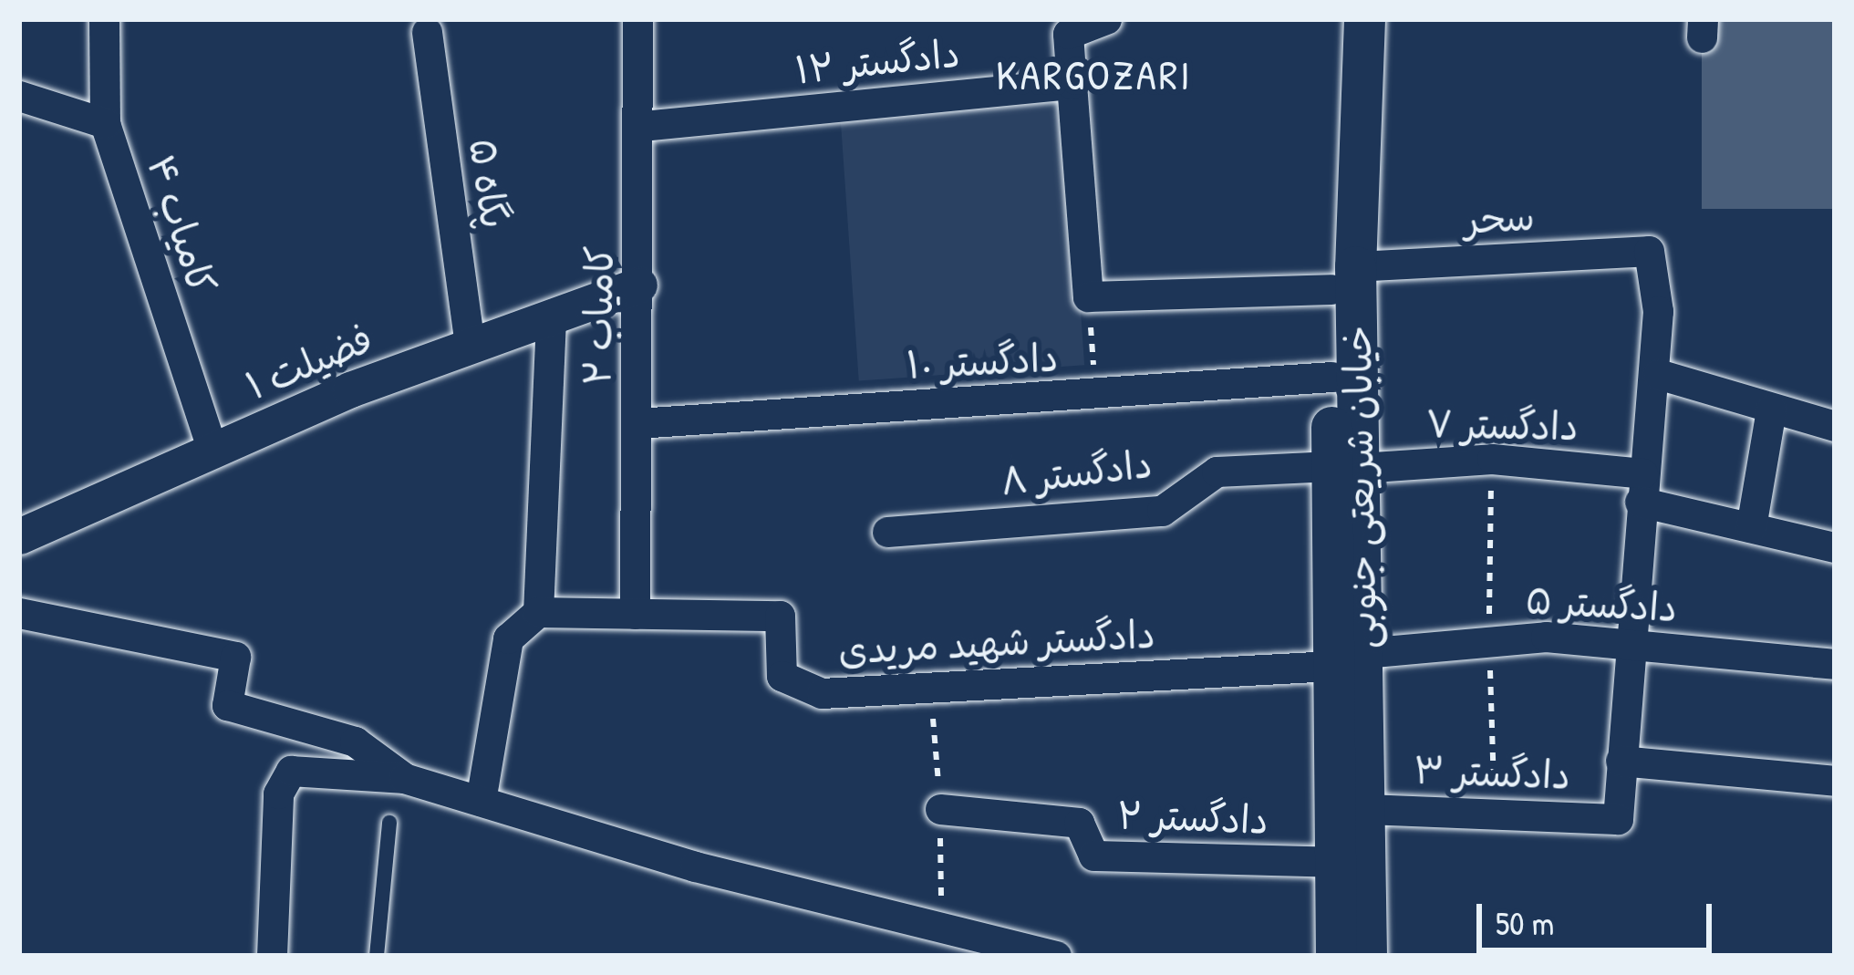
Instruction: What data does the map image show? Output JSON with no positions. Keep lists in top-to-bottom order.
{
  "streets": {
    "main road": ["خیابان شریعتی جنوبی"],
    "street": [
      "دادگستر ۱۲",
      "پگاه ۵",
      "سحر",
      "کامیاب ۴",
      "کامیاب ۲",
      "دادگستر ۱۰",
      "فضیلت ۱",
      "دادگستر ۷",
      "دادگستر ۸",
      "دادگستر ۵",
      "دادگستر شهید مریدی",
      "دادگستر ۳",
      "دادگستر ۲"
    ]
  },
  "crossings": [
    ["دادگستر ۱۲", "کامیاب ۲"],
    ["پگاه ۵", "فضیلت ۱"],
    ["سحر", "خیابان شریعتی جنوبی"],
    ["کامیاب ۴", "فضیلت ۱"],
    ["کامیاب ۲", "دادگستر ۱۰"],
    ["کامیاب ۲", "فضیلت ۱"],
    ["کامیاب ۲", "دادگستر شهید مریدی"],
    ["دادگستر ۱۰", "خیابان شریعتی جنوبی"],
    ["دادگستر ۷", "دادگستر ۸"],
    ["دادگستر ۷", "خیابان شریعتی جنوبی"],
    ["دادگستر ۸", "خیابان شریعتی جنوبی"],
    ["خیابان شریعتی جنوبی", "دادگستر ۵"],
    ["خیابان شریعتی جنوبی", "دادگستر شهید مریدی"],
    ["خیابان شریعتی جنوبی", "دادگستر ۳"],
    ["خیابان شریعتی جنوبی", "دادگستر ۲"],
    ["دادگستر ۵", "دادگستر شهید مریدی"]
  ],
  "districts": ["KARGOZARI"],
  "scale_bar": "50 m"
}
